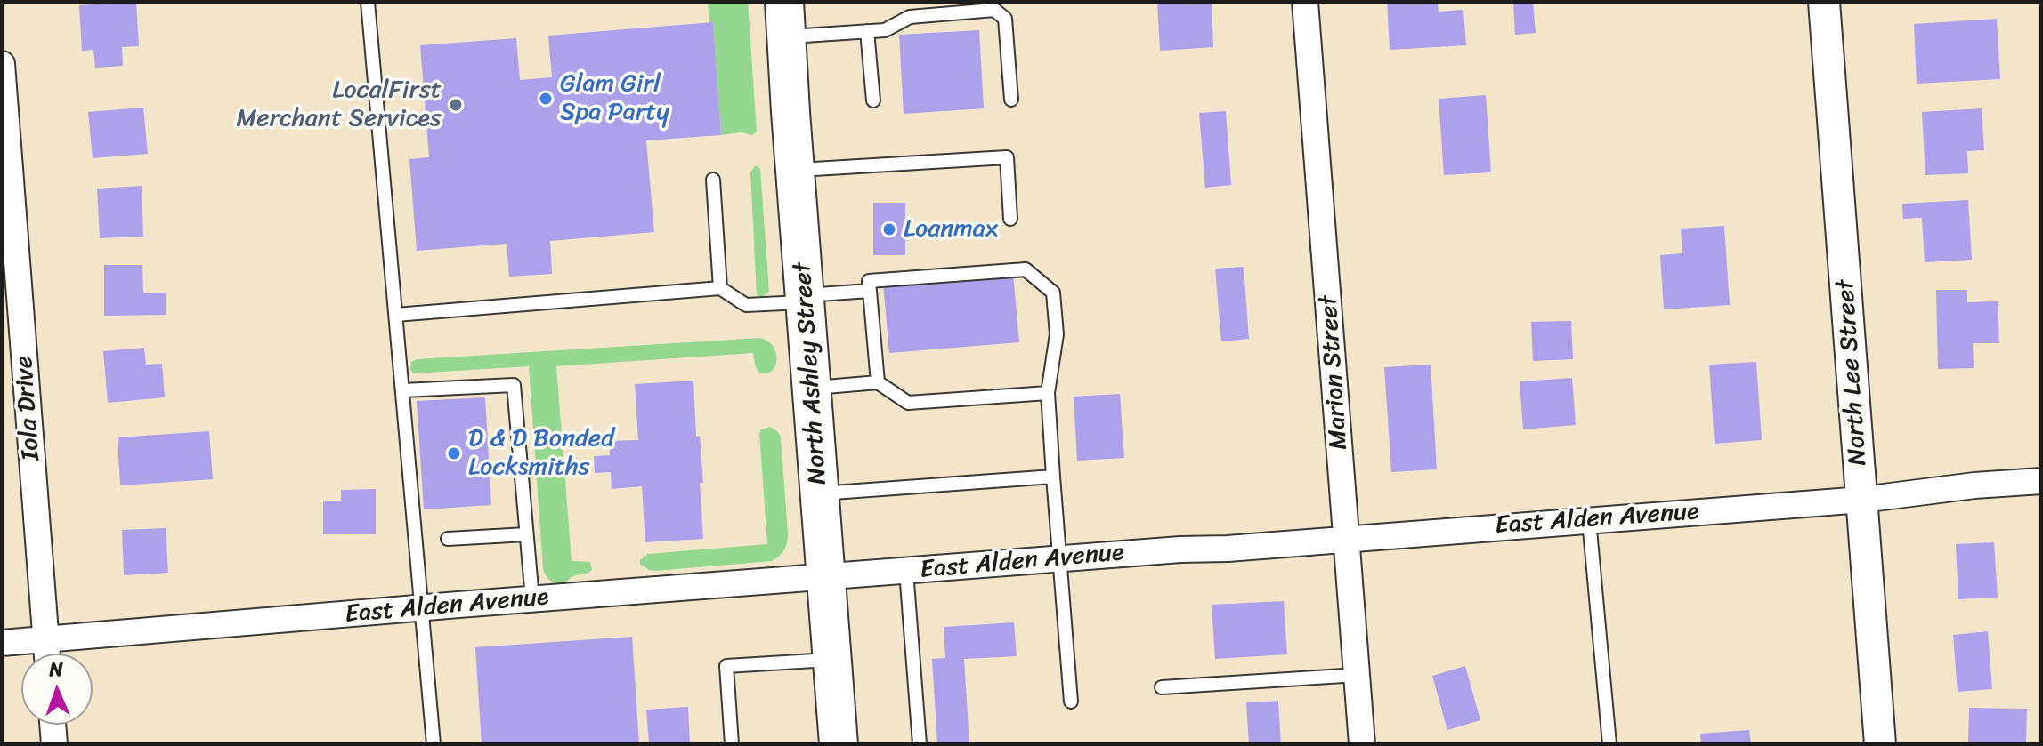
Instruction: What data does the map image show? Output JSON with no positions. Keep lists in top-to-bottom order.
{
  "streets": {
    "main road": ["North Ashley Street"],
    "street": [
      "Marion Street",
      "North Lee Street",
      "Iola Drive",
      "East Alden Avenue"
    ]
  },
  "crossings": [
    ["Marion Street", "East Alden Avenue"],
    ["North Lee Street", "East Alden Avenue"],
    ["North Ashley Street", "East Alden Avenue"],
    ["Iola Drive", "East Alden Avenue"]
  ],
  "places": [
    "Glam Girl Spa Party",
    "LocalFirst Merchant Services",
    "Loanmax",
    "D & D Bonded Locksmiths"
  ],
  "north": "top"
}
